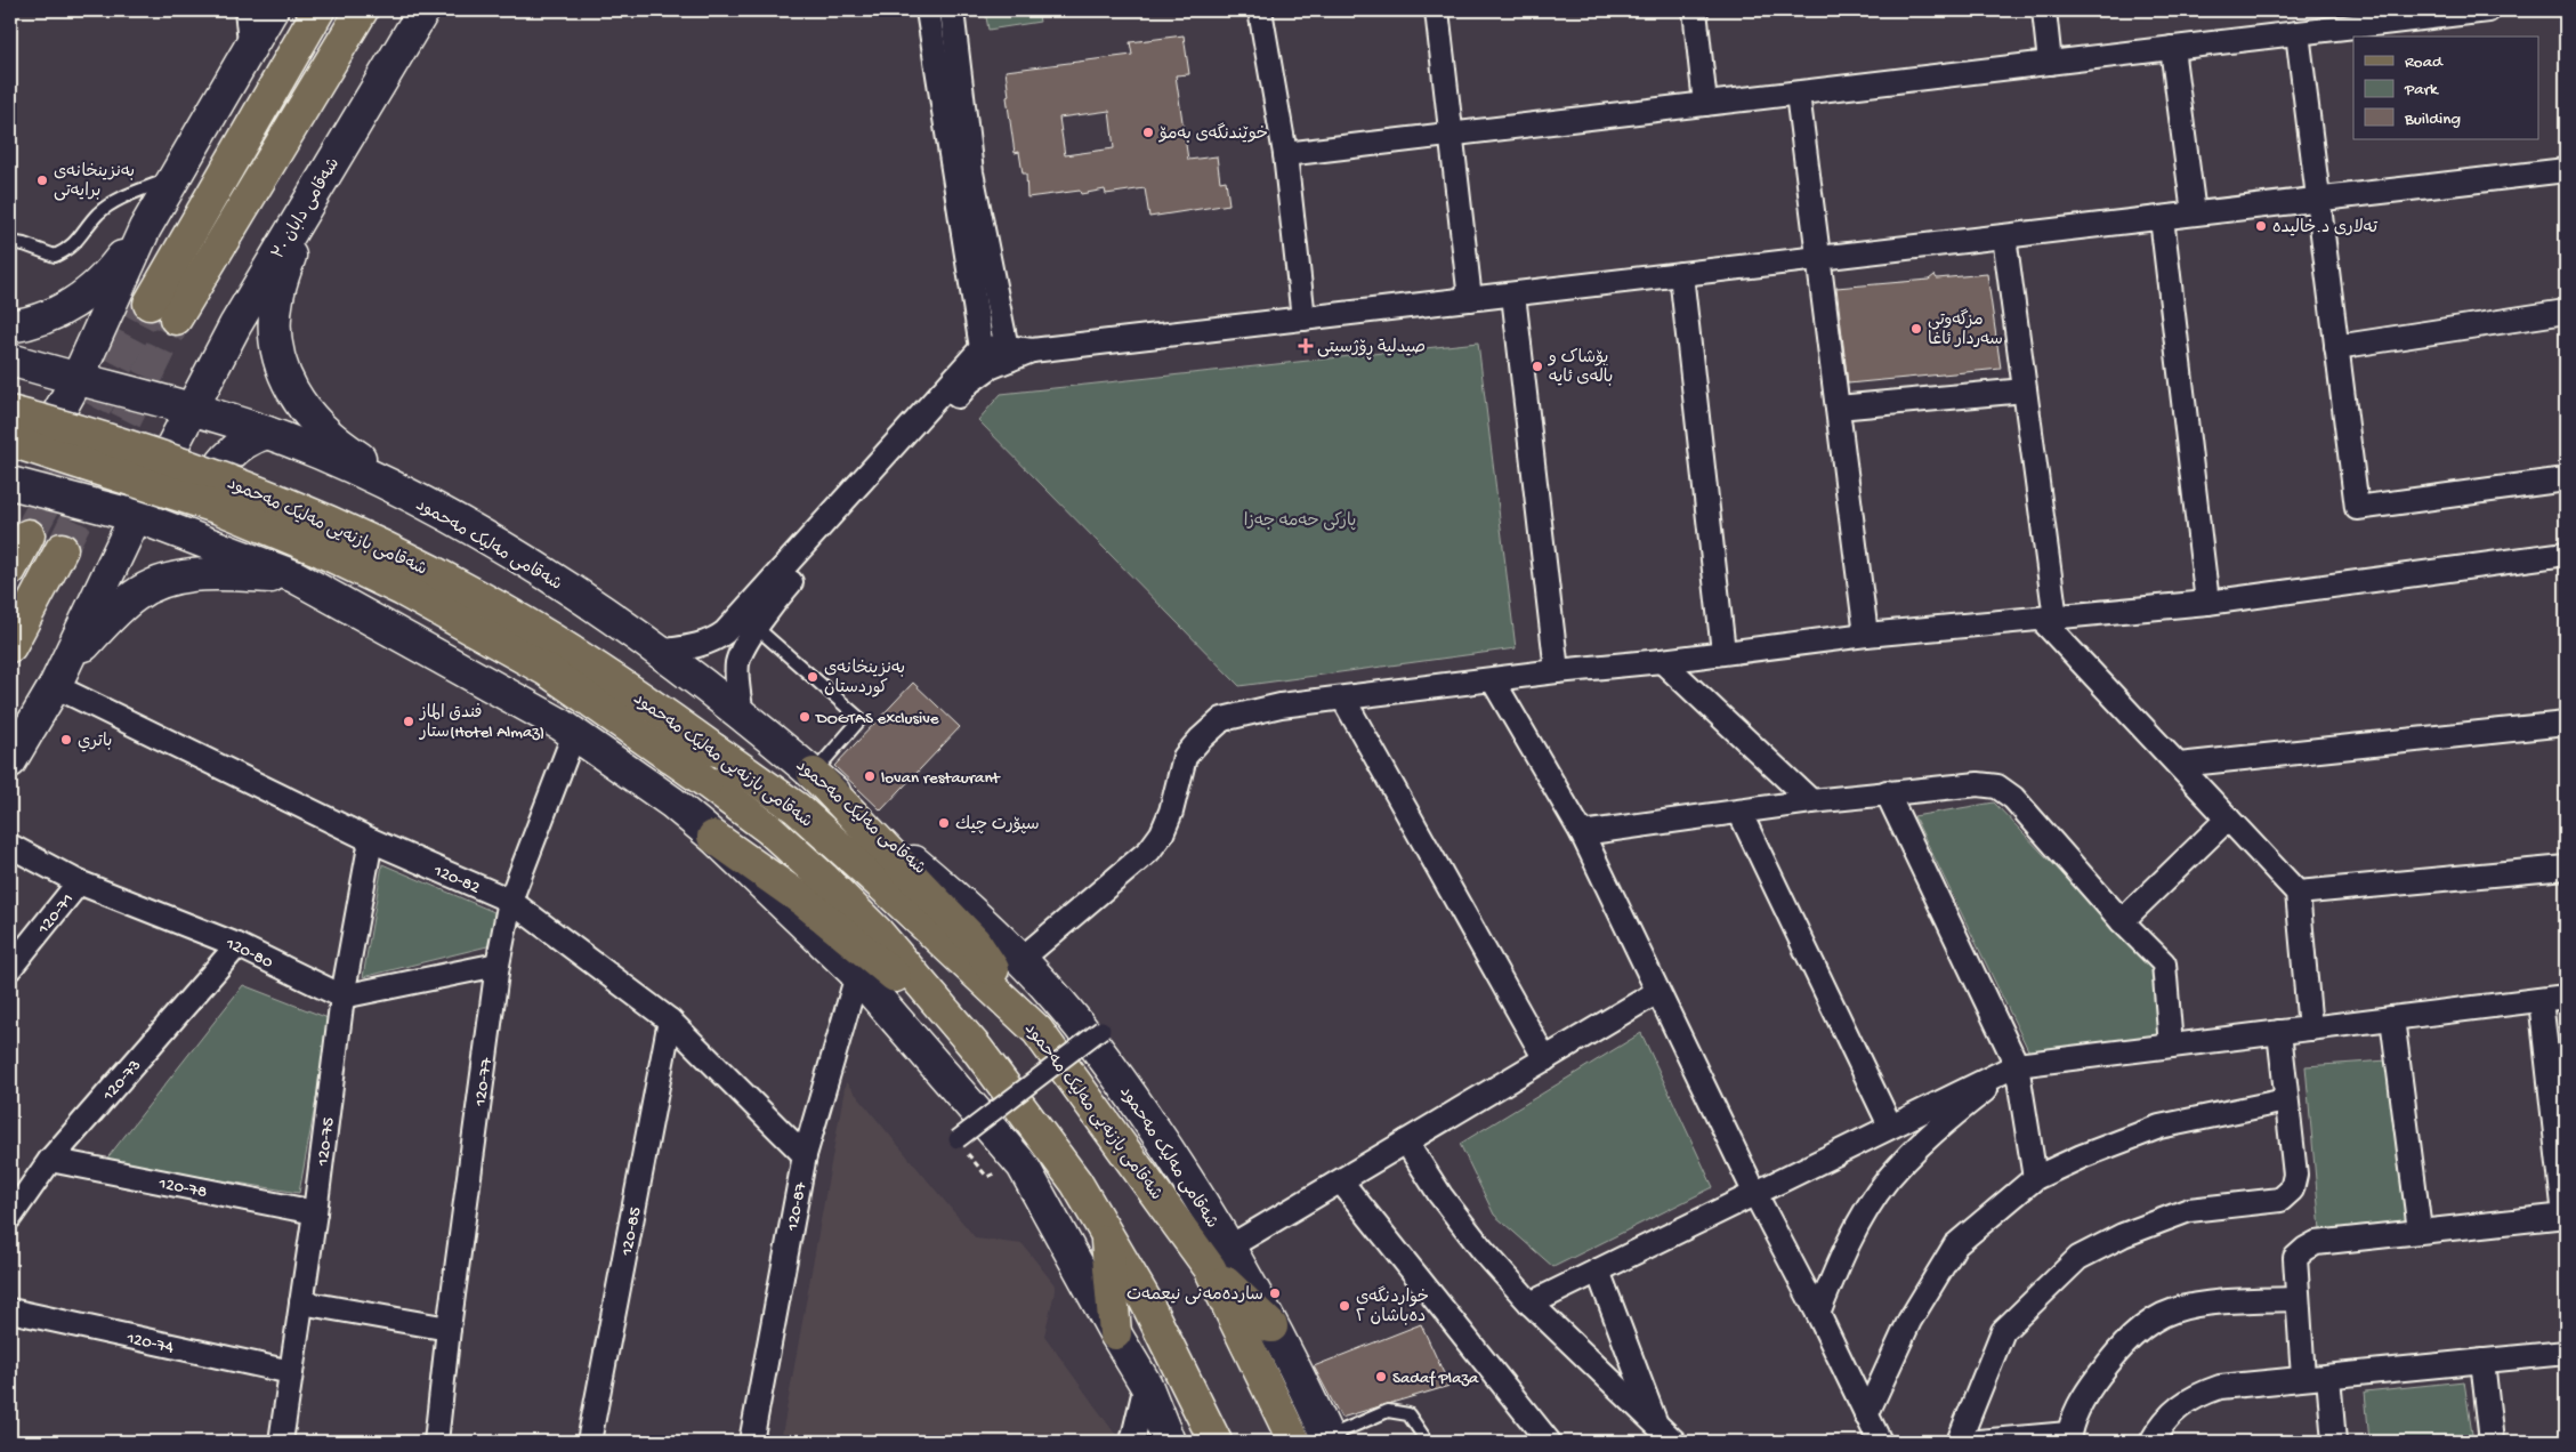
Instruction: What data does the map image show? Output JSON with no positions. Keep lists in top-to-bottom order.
{
  "streets": {
    "main road": ["شەقامی دابان ٣٠", "شەقامی بازنەیی مەلیک مەحمود", "شەقامی مەلیک مەحمود"],
    "street": [
      "120-82",
      "120-71",
      "120-80",
      "120-73",
      "120-77",
      "120-75",
      "120-78",
      "120-87",
      "120-85",
      "120-74"
    ]
  },
  "crossings": [
    ["شەقامی دابان ٣٠", "شەقامی مەلیک مەحمود"],
    ["شەقامی دابان ٣٠", "120-82"],
    ["شەقامی بازنەیی مەلیک مەحمود", "شەقامی مەلیک مەحمود"],
    ["120-82", "120-77"],
    ["120-82", "120-75"],
    ["120-82", "120-87"],
    ["120-82", "120-85"],
    ["120-71", "120-80"],
    ["120-80", "120-73"],
    ["120-80", "120-75"],
    ["120-73", "120-78"],
    ["120-75", "120-78"],
    ["120-75", "120-74"]
  ],
  "parks": ["پارکی حەمە جەزا"],
  "places": {
    "other": [
      "خوێندنگەی بەمۆ",
      "بەنزینخانەی برایەتی",
      "تەلاری د.خالیدە",
      "مزگەوتی سەردار ئاغا",
      "پۆشاک و بالەی ئایە",
      "بەنزینخانەی کوردستان",
      "DOGTAS exclusive",
      "فندق الماز ستار(Hotel Almaz)",
      "باتري",
      "lovan restaurant",
      "سپۆرت چيك",
      "ساردەمەنی نیعمەت",
      "خواردنگەی دەباشان ٢",
      "Sadaf Plaza"
    ],
    "health": ["صيدلية ڕۆژسیتی"]
  },
  "legend": ["Road", "Park", "Building"]
}
